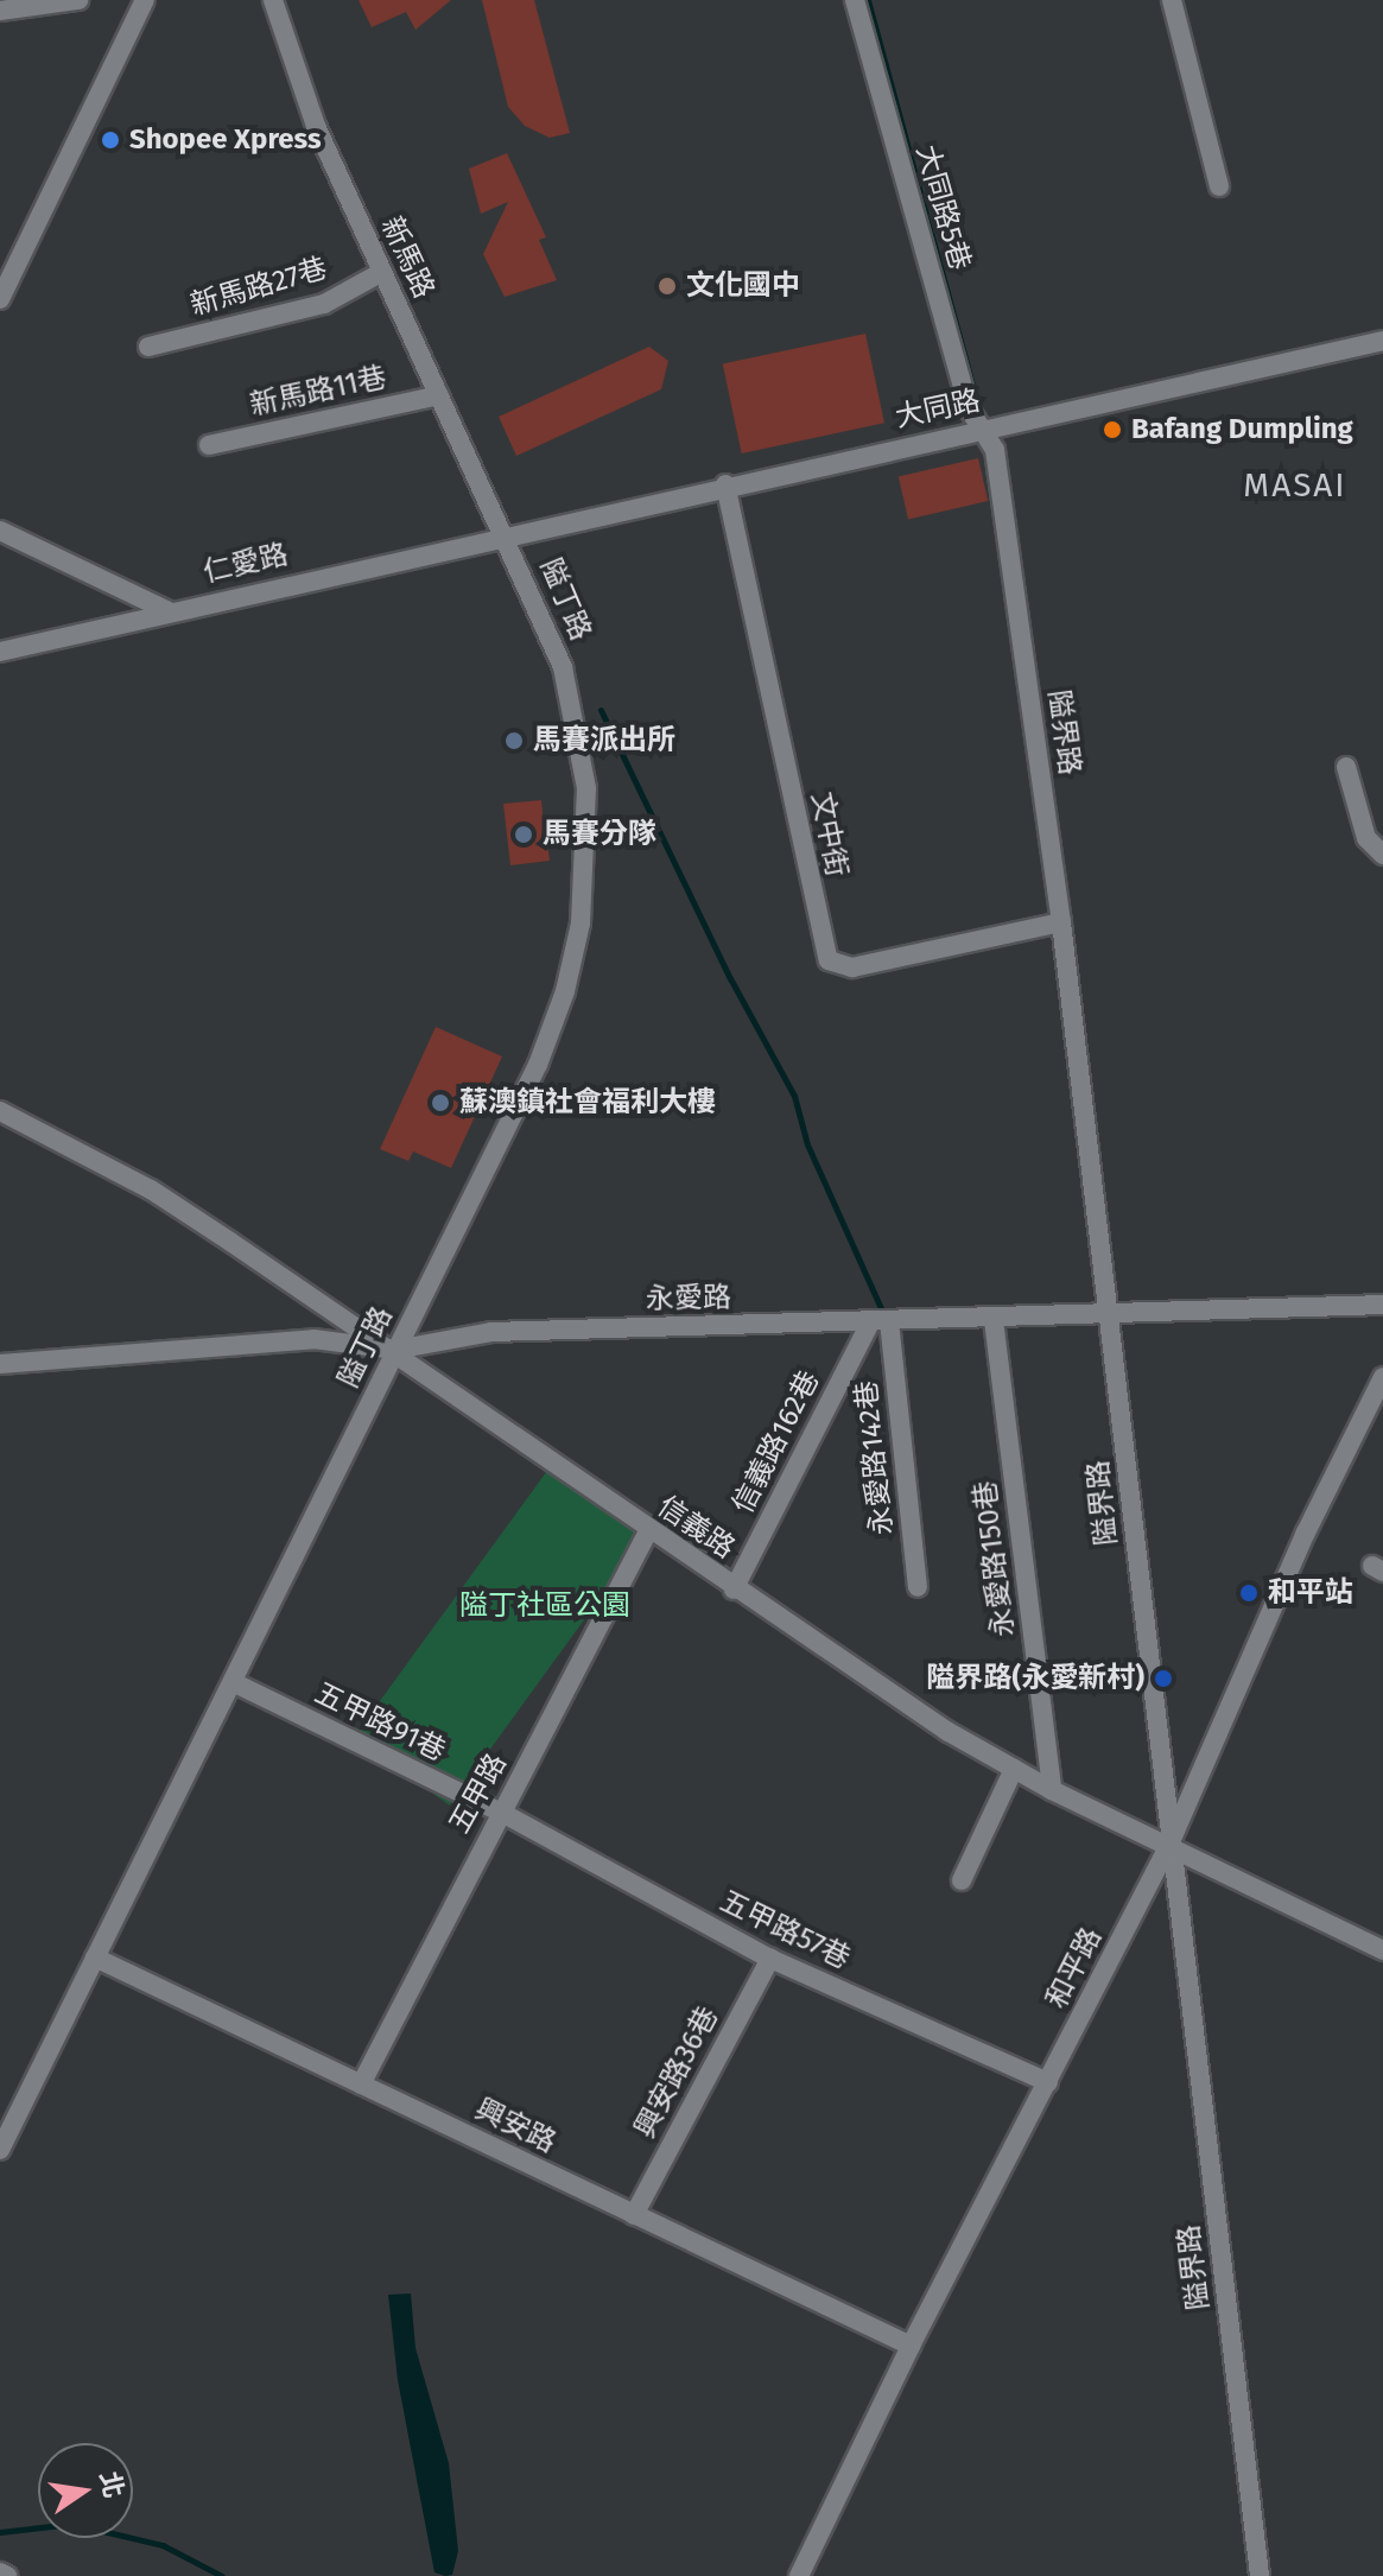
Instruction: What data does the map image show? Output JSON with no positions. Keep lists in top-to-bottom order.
{
  "streets": {
    "street": [
      "大同路5巷",
      "新馬路",
      "新馬路27巷",
      "新馬路11巷",
      "大同路",
      "仁愛路",
      "隘丁路",
      "隘界路",
      "文中街",
      "永愛路",
      "信義路162巷",
      "永愛路142巷",
      "信義路",
      "永愛路150巷",
      "五甲路91巷",
      "五甲路",
      "五甲路57巷",
      "和平路",
      "興安路36巷",
      "興安路"
    ]
  },
  "crossings": [
    ["大同路5巷", "大同路"],
    ["大同路5巷", "隘界路"],
    ["新馬路", "新馬路27巷"],
    ["新馬路", "新馬路11巷"],
    ["新馬路", "大同路"],
    ["新馬路", "仁愛路"],
    ["新馬路", "隘丁路"],
    ["大同路", "仁愛路"],
    ["大同路", "隘丁路"],
    ["大同路", "隘界路"],
    ["大同路", "文中街"],
    ["仁愛路", "隘丁路"],
    ["隘丁路", "永愛路"],
    ["隘丁路", "信義路"],
    ["隘丁路", "五甲路91巷"],
    ["隘丁路", "興安路"],
    ["隘界路", "文中街"],
    ["隘界路", "永愛路"],
    ["隘界路", "信義路"],
    ["隘界路", "和平路"],
    ["永愛路", "信義路162巷"],
    ["永愛路", "永愛路142巷"],
    ["永愛路", "信義路"],
    ["永愛路", "永愛路150巷"],
    ["信義路162巷", "永愛路142巷"],
    ["信義路162巷", "信義路"],
    ["信義路", "永愛路150巷"],
    ["信義路", "五甲路"],
    ["信義路", "和平路"],
    ["五甲路91巷", "五甲路"],
    ["五甲路91巷", "五甲路57巷"],
    ["五甲路", "五甲路57巷"],
    ["五甲路", "興安路"],
    ["五甲路57巷", "和平路"],
    ["五甲路57巷", "興安路36巷"],
    ["和平路", "興安路"],
    ["興安路36巷", "興安路"]
  ],
  "districts": ["MASAI"],
  "parks": ["隘丁社區公園"],
  "places": [
    "Shopee Xpress",
    "文化國中",
    "Bafang Dumpling",
    "馬賽派出所",
    "馬賽分隊",
    "蘇澳鎮社會福利大樓",
    "和平站",
    "隘界路(永愛新村)"
  ],
  "north": "right"
}
